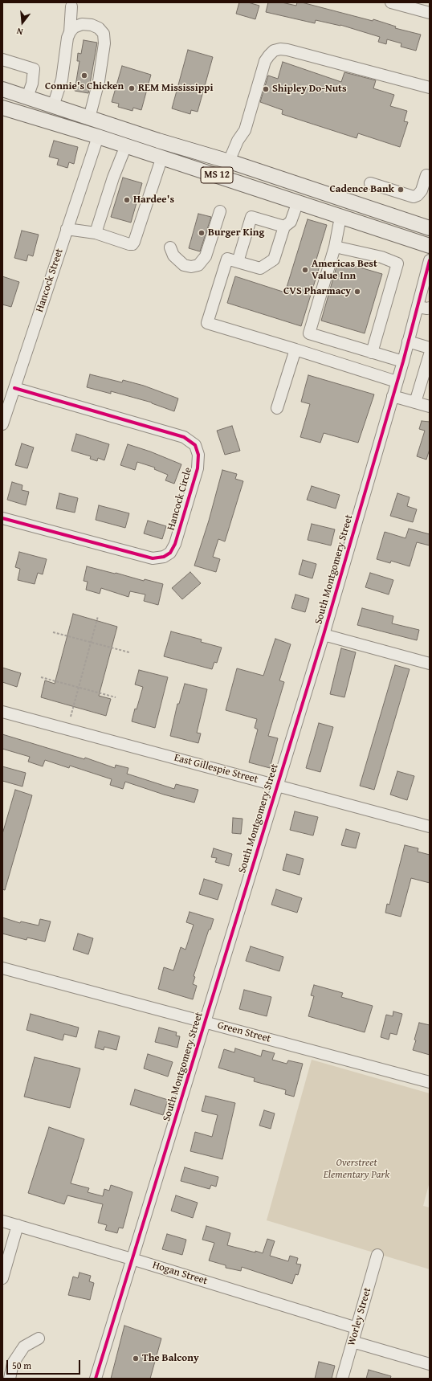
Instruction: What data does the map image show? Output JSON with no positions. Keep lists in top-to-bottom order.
{
  "streets": {
    "main road": ["MS 12"],
    "street": [
      "Hancock Street",
      "Hancock Circle",
      "South Montgomery Street",
      "East Gillespie Street",
      "Green Street",
      "Hogan Street",
      "Worley Street"
    ]
  },
  "crossings": [
    ["MS 12", "Hancock Street"],
    ["Hancock Street", "Hancock Circle"],
    ["South Montgomery Street", "East Gillespie Street"],
    ["South Montgomery Street", "Green Street"],
    ["South Montgomery Street", "Hogan Street"],
    ["Hogan Street", "Worley Street"]
  ],
  "parks": ["Overstreet Elementary Park"],
  "places": [
    "Connie's Chicken",
    "REM Mississippi",
    "Shipley Do-Nuts",
    "Cadence Bank",
    "Hardee's",
    "Burger King",
    "Americas Best Value Inn",
    "CVS Pharmacy",
    "The Balcony"
  ],
  "scale_bar": "50 m",
  "north": "bottom"
}
